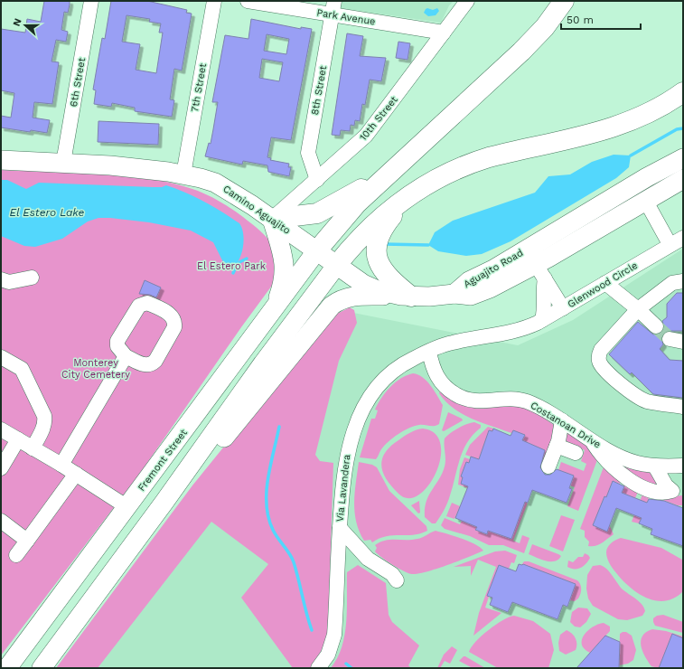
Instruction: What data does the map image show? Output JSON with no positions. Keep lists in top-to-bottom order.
{
  "streets": {
    "main road": ["Camino Aguajito", "Aguajito Road", "Fremont Street"],
    "street": [
      "Park Avenue",
      "6th Street",
      "7th Street",
      "8th Street",
      "10th Street",
      "Glenwood Circle",
      "Costanoan Drive",
      "Via Lavandera"
    ]
  },
  "crossings": [
    ["Park Avenue", "8th Street"],
    ["Park Avenue", "10th Street"],
    ["6th Street", "Camino Aguajito"],
    ["7th Street", "Camino Aguajito"],
    ["8th Street", "10th Street"],
    ["10th Street", "Camino Aguajito"],
    ["Camino Aguajito", "Aguajito Road"],
    ["Camino Aguajito", "Fremont Street"],
    ["Aguajito Road", "Glenwood Circle"],
    ["Glenwood Circle", "Via Lavandera"],
    ["Costanoan Drive", "Via Lavandera"]
  ],
  "water": ["El Estero Lake"],
  "parks": ["El Estero Park", "Monterey City Cemetery"],
  "scale_bar": "50 m",
  "north": "left"
}
